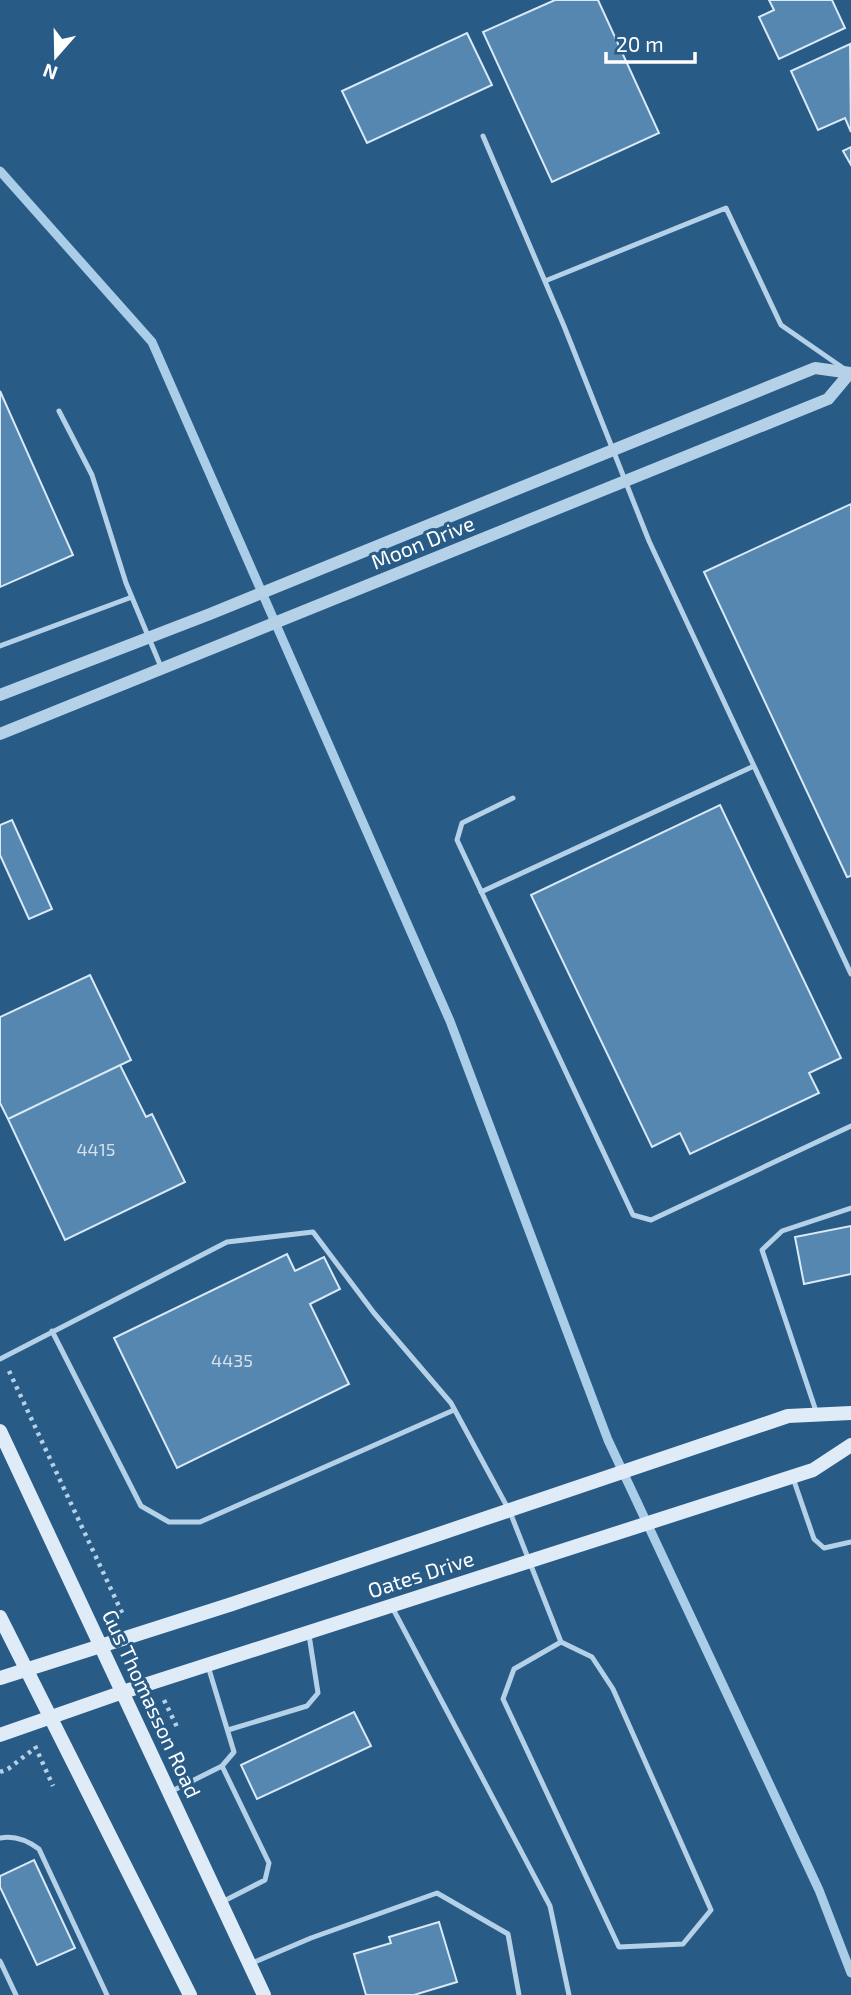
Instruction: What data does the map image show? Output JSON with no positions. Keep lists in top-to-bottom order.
{
  "streets": {
    "main road": ["Oates Drive", "Gus Thomasson Road"],
    "street": ["Moon Drive"]
  },
  "crossings": [
    ["Oates Drive", "Gus Thomasson Road"]
  ],
  "house_numbers": ["4415", "4435"],
  "scale_bar": "20 m",
  "north": "bottom"
}
